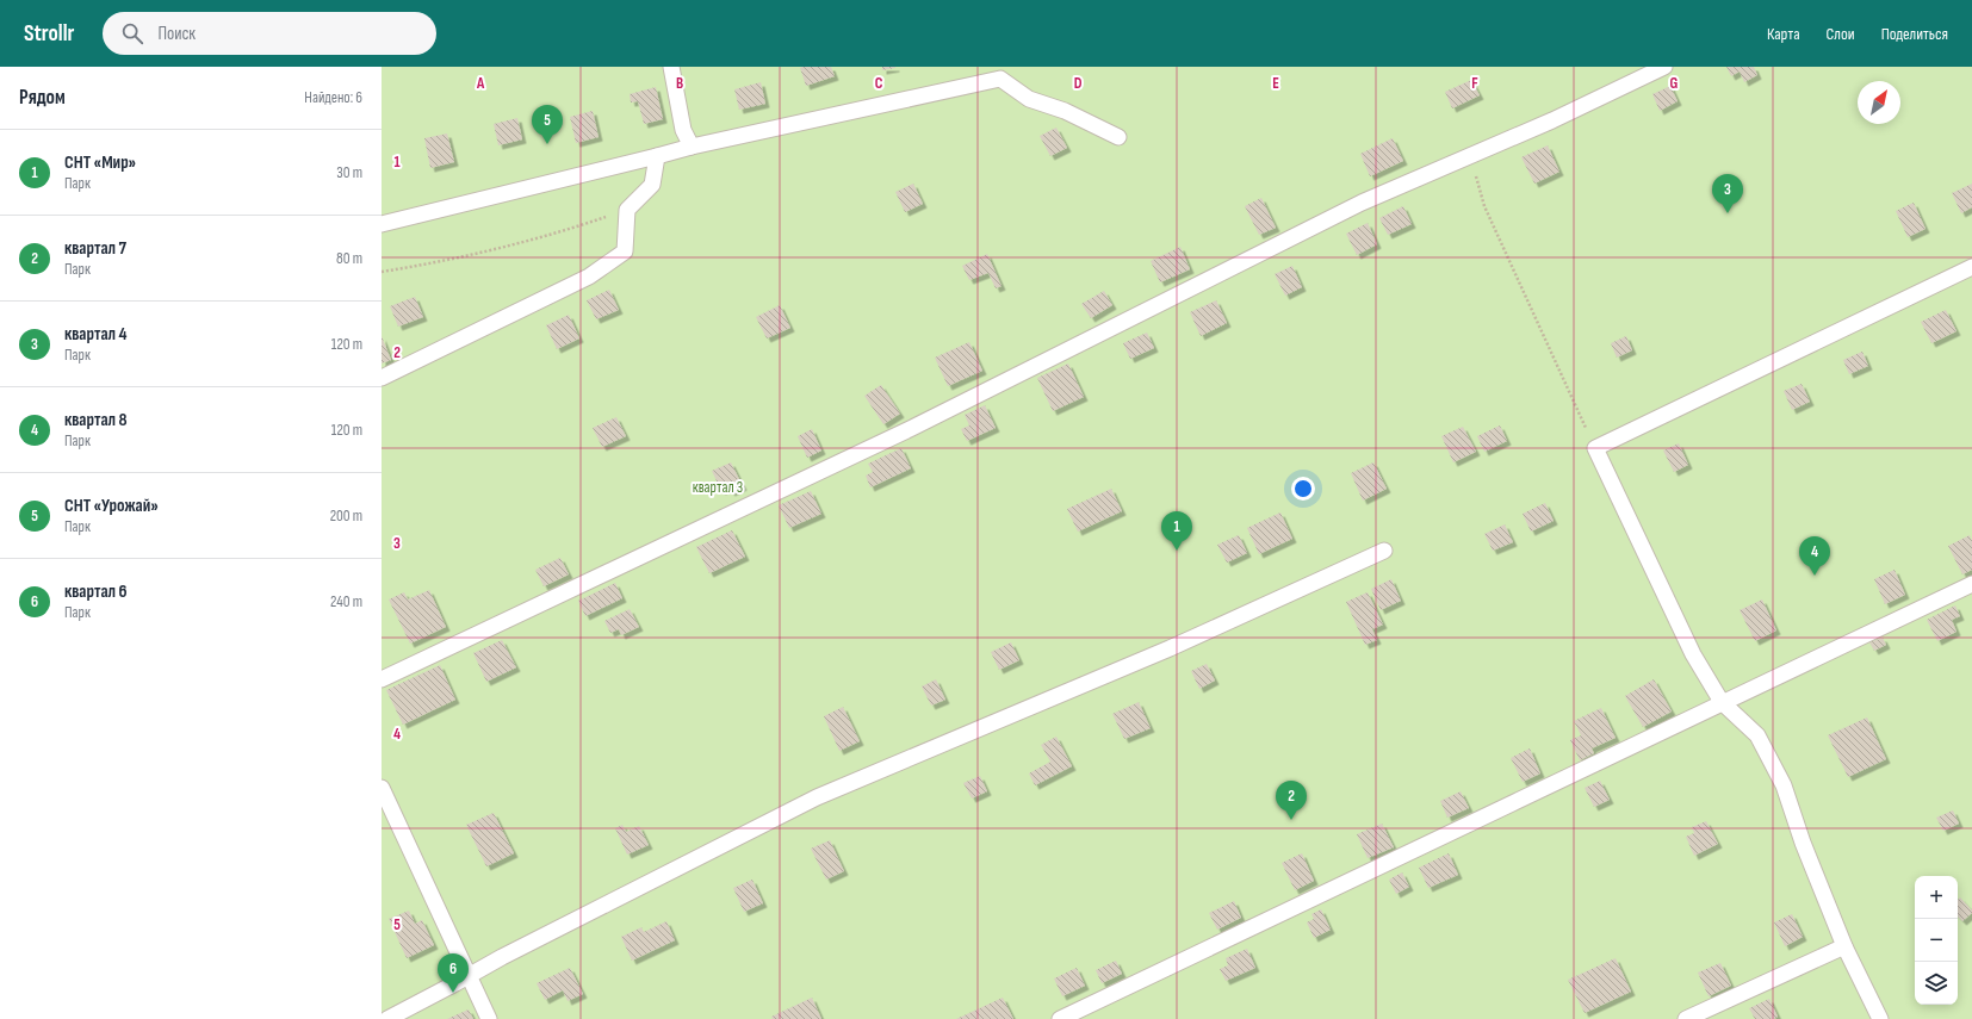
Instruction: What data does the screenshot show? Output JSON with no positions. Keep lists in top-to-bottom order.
{
  "parks": ["квартал 3"],
  "north": "top right",
  "page": {
    "header": "Strollr",
    "search": "Поиск",
    "nav": ["Карта", "Слои", "Поделиться"],
    "heading": ["Рядом", "Найдено: 6"],
    "pins": [
      "5",
      "3",
      "1",
      "4",
      "2",
      "6"
    ],
    "list": [
      {
        "mark": "1",
        "name": "СНТ «Мир»",
        "note": "Парк",
        "value": "30 m"
      },
      {
        "mark": "2",
        "name": "квартал 7",
        "note": "Парк",
        "value": "80 m"
      },
      {
        "mark": "3",
        "name": "квартал 4",
        "note": "Парк",
        "value": "120 m"
      },
      {
        "mark": "4",
        "name": "квартал 8",
        "note": "Парк",
        "value": "120 m"
      },
      {
        "mark": "5",
        "name": "СНТ «Урожай»",
        "note": "Парк",
        "value": "200 m"
      },
      {
        "mark": "6",
        "name": "квартал 6",
        "note": "Парк",
        "value": "240 m"
      }
    ],
    "map_buttons": ["+", "−"]
  },
  "grid": {
    "columns": [
      "A",
      "B",
      "C",
      "D",
      "E",
      "F",
      "G"
    ],
    "rows": [
      "1",
      "2",
      "3",
      "4",
      "5"
    ]
  }
}
